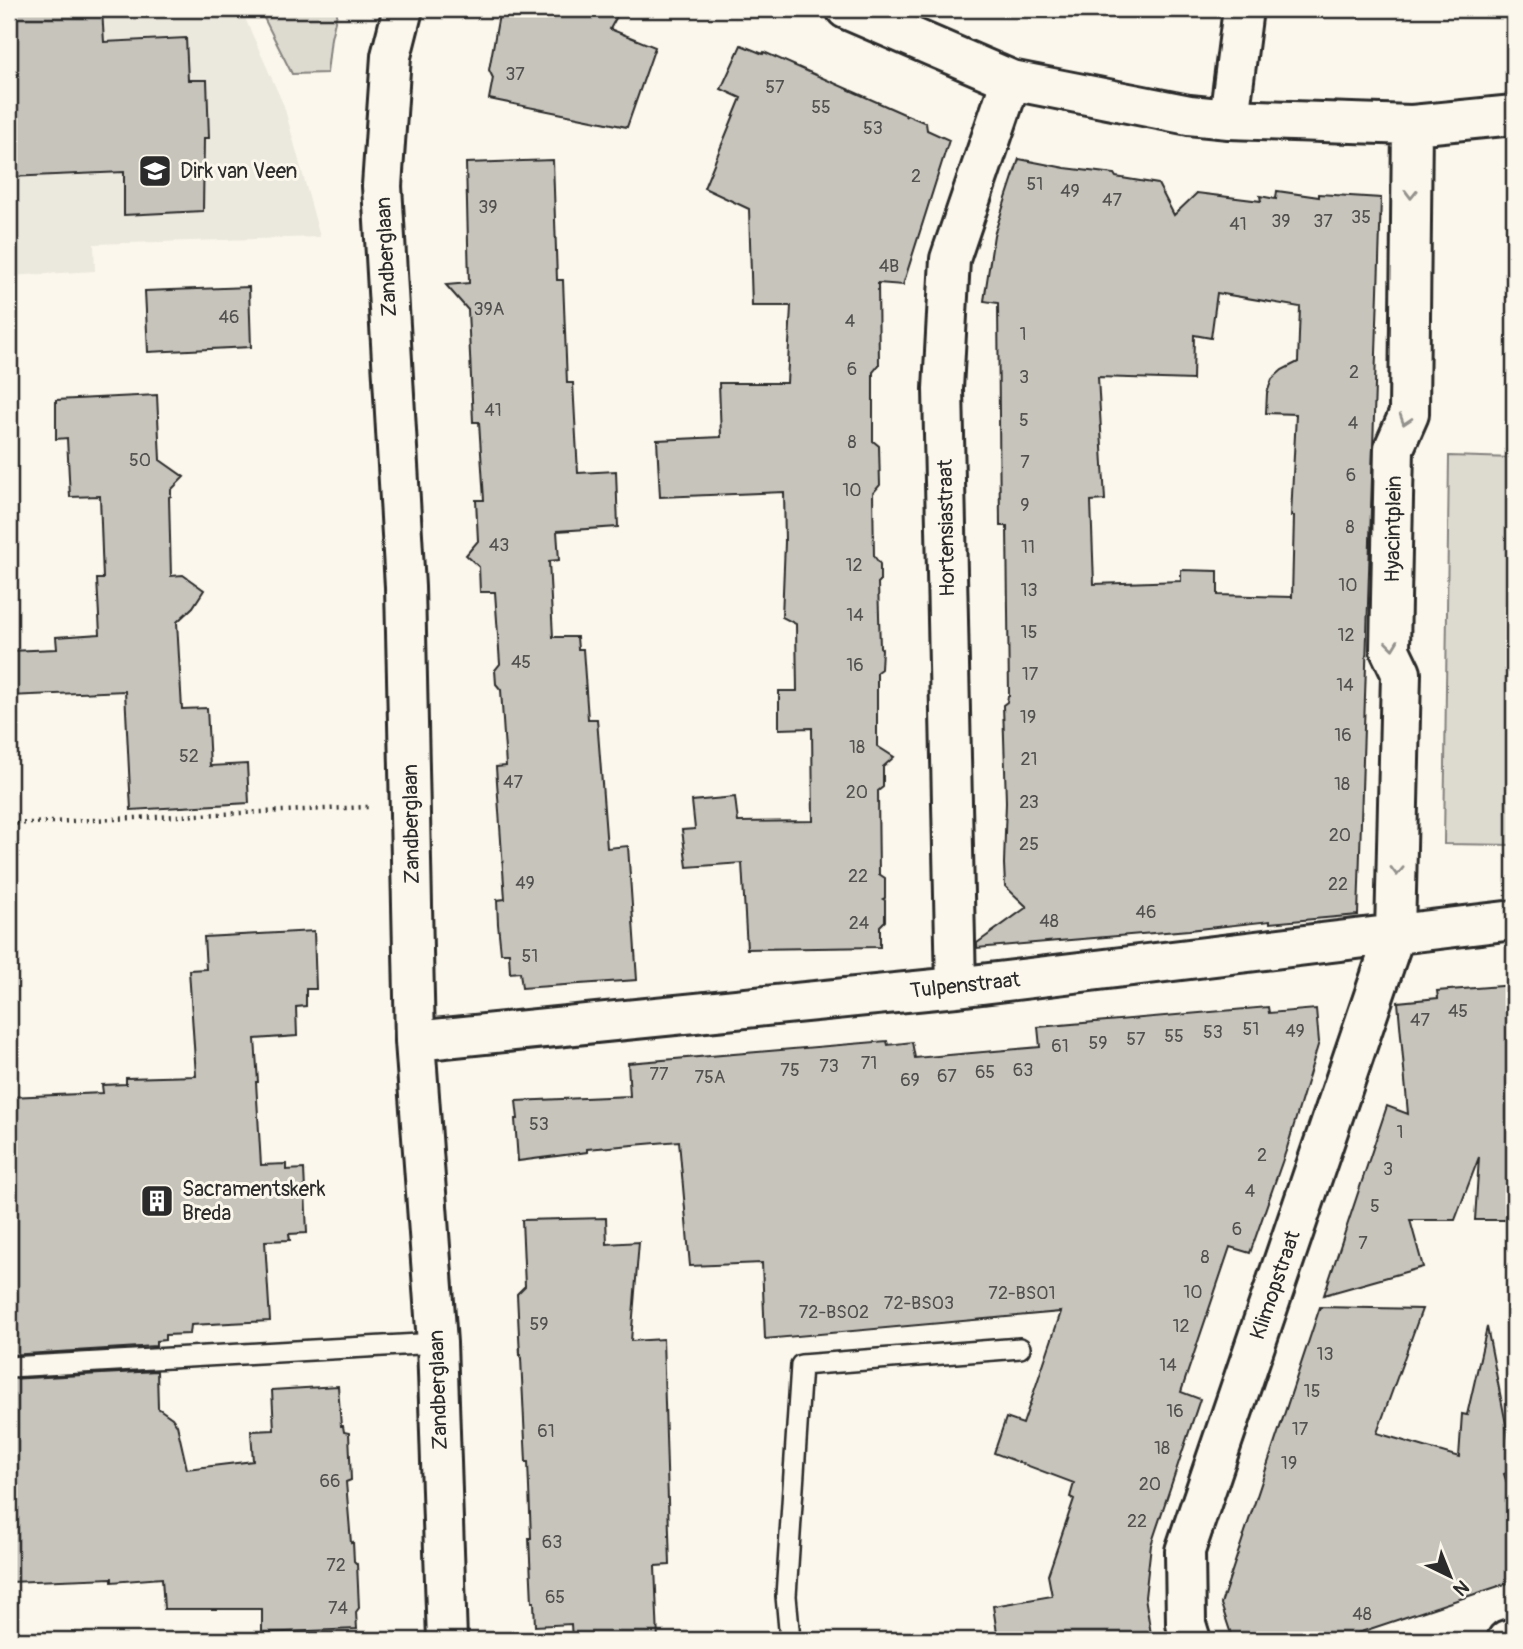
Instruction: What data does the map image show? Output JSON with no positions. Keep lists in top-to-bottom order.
{
  "streets": {
    "street": [
      "Zandberglaan",
      "Hortensiastraat",
      "Hyacintplein",
      "Tulpenstraat",
      "Klimopstraat"
    ]
  },
  "crossings": [
    ["Zandberglaan", "Tulpenstraat"],
    ["Hortensiastraat", "Tulpenstraat"],
    ["Hyacintplein", "Tulpenstraat"],
    ["Hyacintplein", "Klimopstraat"],
    ["Tulpenstraat", "Klimopstraat"]
  ],
  "one_way": ["Hyacintplein"],
  "places": {
    "school or university": ["Dirk van Veen"],
    "building": ["Sacramentskerk Breda"]
  },
  "house_numbers": [
    "37",
    "57",
    "55",
    "53",
    "2",
    "51",
    "49",
    "47",
    "39",
    "35",
    "39",
    "37",
    "41",
    "4B",
    "39A",
    "46",
    "4",
    "1",
    "6",
    "2",
    "3",
    "41",
    "5",
    "4",
    "8",
    "50",
    "7",
    "6",
    "10",
    "9",
    "8",
    "43",
    "11",
    "12",
    "10",
    "13",
    "14",
    "15",
    "12",
    "45",
    "16",
    "17",
    "14",
    "19",
    "16",
    "18",
    "52",
    "21",
    "47",
    "18",
    "20",
    "23",
    "20",
    "25",
    "22",
    "49",
    "22",
    "46",
    "48",
    "24",
    "51",
    "45",
    "47",
    "51",
    "49",
    "53",
    "55",
    "57",
    "59",
    "61",
    "71",
    "73",
    "75",
    "63",
    "65",
    "77",
    "67",
    "75A",
    "69",
    "53",
    "1",
    "2",
    "3",
    "4",
    "5",
    "6",
    "7",
    "8",
    "10",
    "72-BS01",
    "72-BS03",
    "72-BS02",
    "59",
    "12",
    "13",
    "14",
    "15",
    "16",
    "17",
    "61",
    "18",
    "19",
    "66",
    "20",
    "22",
    "63",
    "72",
    "65",
    "74",
    "48"
  ],
  "north": "bottom right"
}
